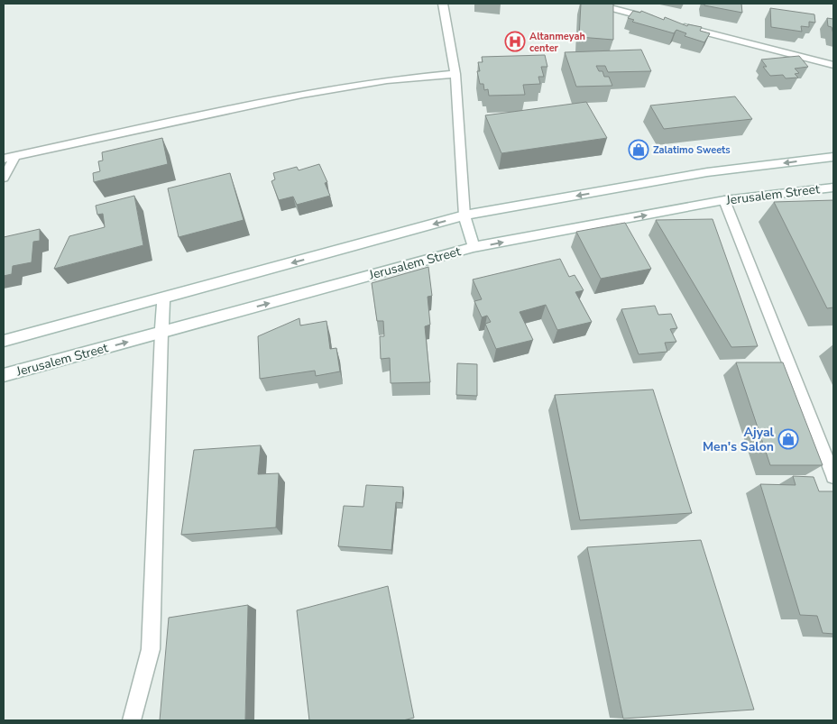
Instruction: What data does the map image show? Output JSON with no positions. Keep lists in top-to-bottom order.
{
  "streets": {
    "street": ["Jerusalem Street"]
  },
  "places": {
    "hospital": ["Altanmeyah center"],
    "shop": ["Zalatimo Sweets", "Ajyal Men's Salon"]
  }
}
